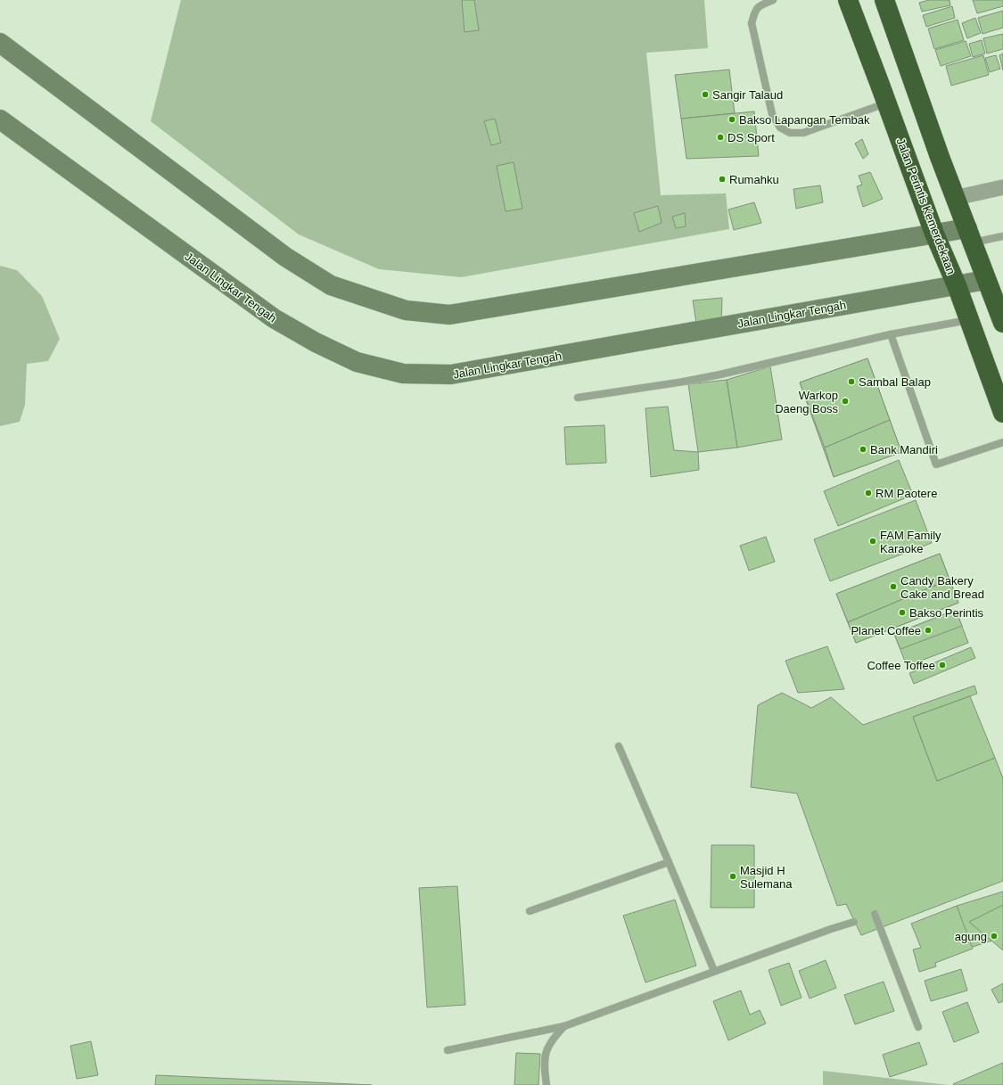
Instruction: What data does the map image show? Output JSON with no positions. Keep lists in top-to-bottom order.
{
  "streets": {
    "highway": ["Jalan Perintis Kemerdekaan"],
    "main road": ["Jalan Lingkar Tengah"]
  },
  "crossings": [
    ["Jalan Perintis Kemerdekaan", "Jalan Lingkar Tengah"]
  ],
  "places": [
    "Sangir Talaud",
    "Bakso Lapangan Tembak",
    "DS Sport",
    "Rumahku",
    "Sambal Balap",
    "Warkop Daeng Boss",
    "Bank Mandiri",
    "RM Paotere",
    "FAM Family Karaoke",
    "Candy Bakery Cake and Bread",
    "Bakso Perintis",
    "Planet Coffee",
    "Coffee Toffee",
    "Masjid H Sulemana",
    "agung"
  ]
}
